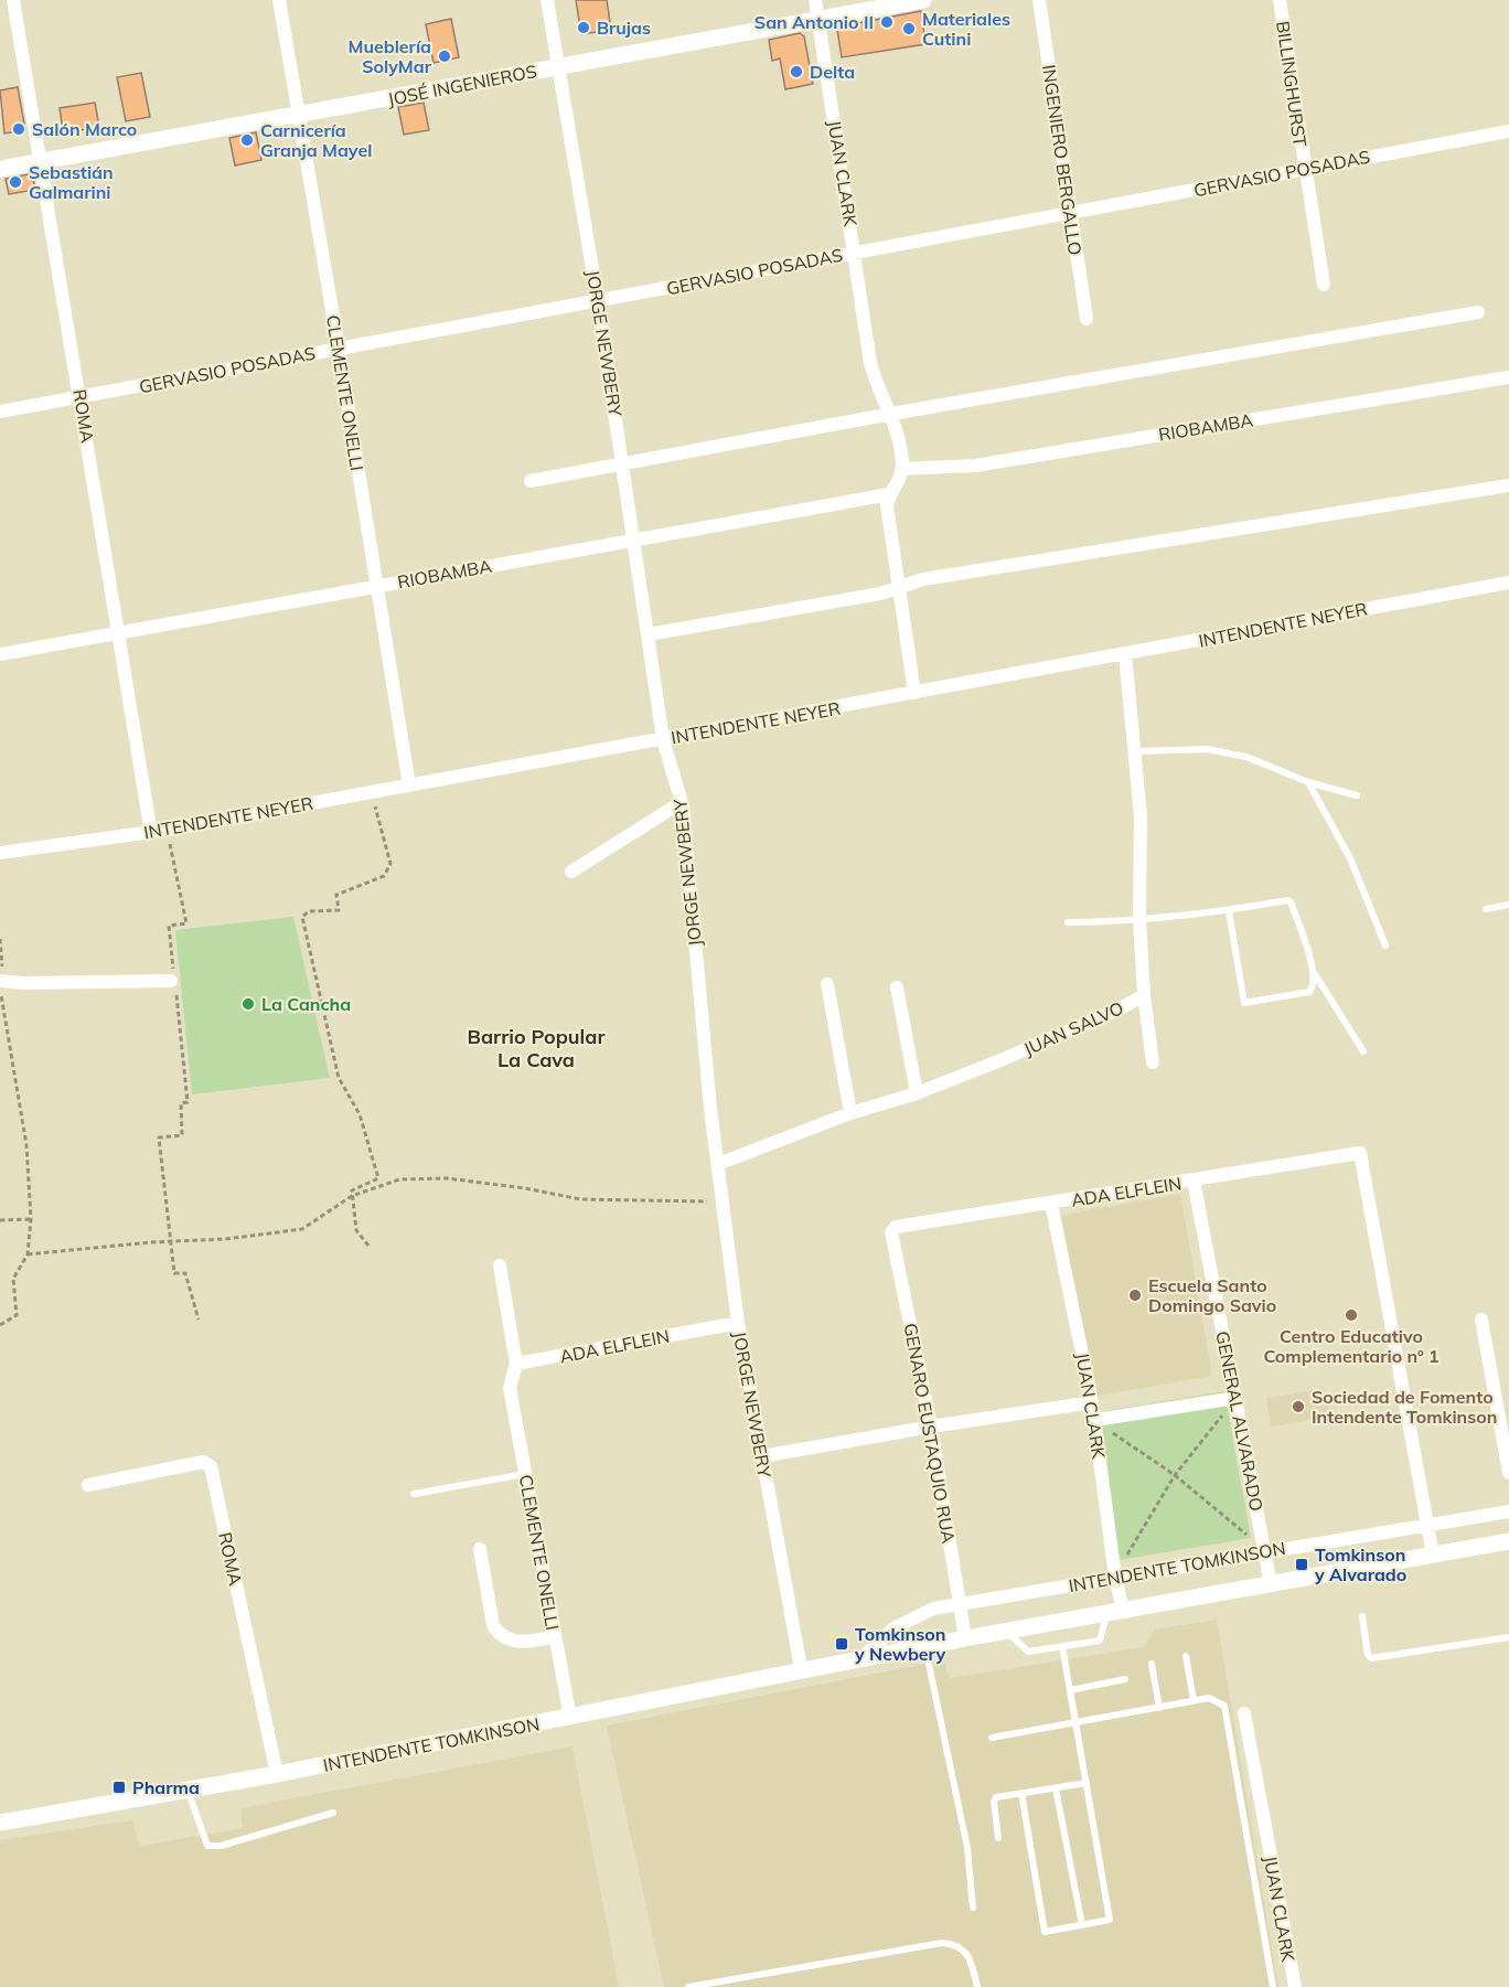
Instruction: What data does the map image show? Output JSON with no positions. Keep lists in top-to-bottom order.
{
  "streets": {
    "street": [
      "BILLINGHURST",
      "JOSÉ INGENIEROS",
      "INGENIERO BERGALLO",
      "JUAN CLARK",
      "GERVASIO POSADAS",
      "JORGE NEWBERY",
      "CLEMENTE ONELLI",
      "ROMA",
      "RIOBAMBA",
      "INTENDENTE NEYER",
      "JUAN SALVO",
      "ADA ELFLEIN",
      "GENERAL ALVARADO",
      "GENARO EUSTAQUIO RUA",
      "INTENDENTE TOMKINSON"
    ]
  },
  "crossings": [
    ["BILLINGHURST", "GERVASIO POSADAS"],
    ["JOSÉ INGENIEROS", "JUAN CLARK"],
    ["JOSÉ INGENIEROS", "JORGE NEWBERY"],
    ["JOSÉ INGENIEROS", "CLEMENTE ONELLI"],
    ["JOSÉ INGENIEROS", "ROMA"],
    ["INGENIERO BERGALLO", "GERVASIO POSADAS"],
    ["JUAN CLARK", "GERVASIO POSADAS"],
    ["JUAN CLARK", "RIOBAMBA"],
    ["JUAN CLARK", "ADA ELFLEIN"],
    ["JUAN CLARK", "INTENDENTE TOMKINSON"],
    ["GERVASIO POSADAS", "JORGE NEWBERY"],
    ["GERVASIO POSADAS", "CLEMENTE ONELLI"],
    ["GERVASIO POSADAS", "ROMA"],
    ["JORGE NEWBERY", "RIOBAMBA"],
    ["JORGE NEWBERY", "INTENDENTE NEYER"],
    ["JORGE NEWBERY", "JUAN SALVO"],
    ["JORGE NEWBERY", "ADA ELFLEIN"],
    ["JORGE NEWBERY", "INTENDENTE TOMKINSON"],
    ["CLEMENTE ONELLI", "RIOBAMBA"],
    ["CLEMENTE ONELLI", "INTENDENTE NEYER"],
    ["CLEMENTE ONELLI", "ADA ELFLEIN"],
    ["CLEMENTE ONELLI", "INTENDENTE TOMKINSON"],
    ["ROMA", "RIOBAMBA"],
    ["ROMA", "INTENDENTE NEYER"],
    ["ROMA", "INTENDENTE TOMKINSON"],
    ["INTENDENTE NEYER", "JUAN SALVO"],
    ["ADA ELFLEIN", "GENERAL ALVARADO"],
    ["ADA ELFLEIN", "GENARO EUSTAQUIO RUA"],
    ["ADA ELFLEIN", "INTENDENTE TOMKINSON"],
    ["GENERAL ALVARADO", "INTENDENTE TOMKINSON"],
    ["GENARO EUSTAQUIO RUA", "INTENDENTE TOMKINSON"]
  ],
  "districts": ["Barrio Popular La Cava"],
  "places": {
    "other": [
      "San Antonio II",
      "Brujas",
      "Materiales Cutini",
      "Mueblería SolyMar",
      "Delta",
      "Salón Marco",
      "Carnicería Granja Mayel",
      "Sebastián Galmarini",
      "La Cancha",
      "Escuela Santo Domingo Savio",
      "Centro Educativo Complementario nº 1",
      "Sociedad de Fomento Intendente Tomkinson"
    ],
    "transit": ["Tomkinson y Alvarado", "Tomkinson y Newbery", "Pharma"]
  }
}
